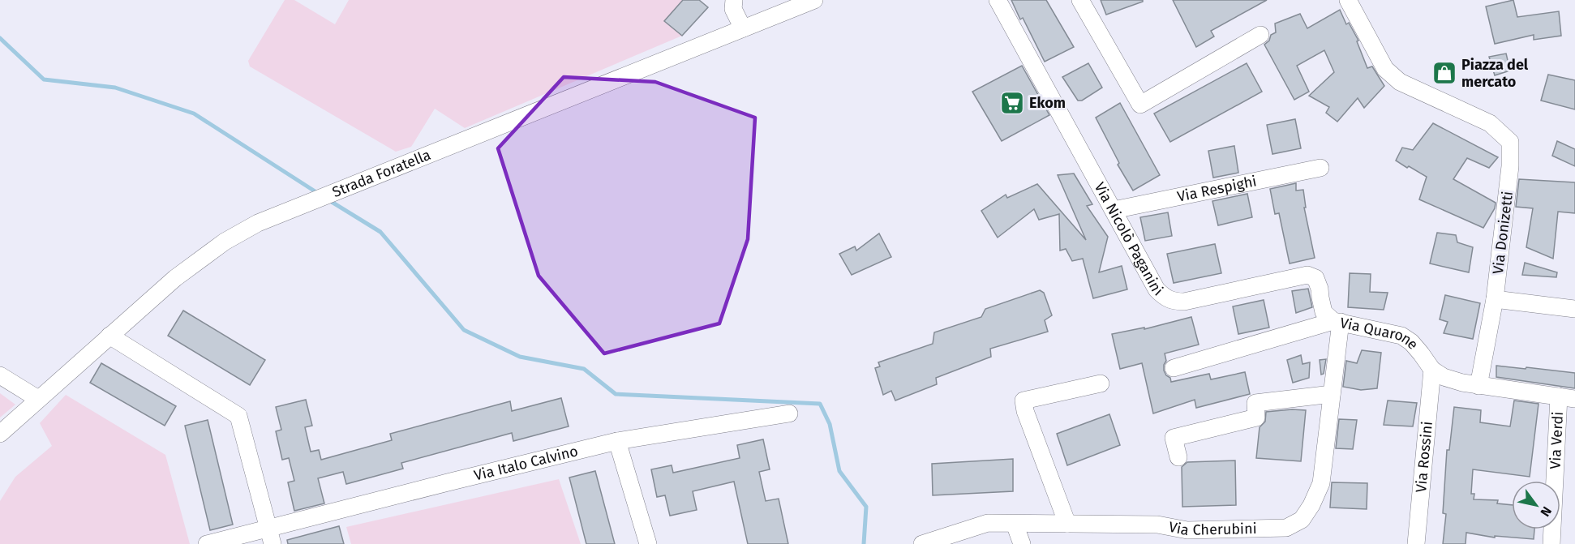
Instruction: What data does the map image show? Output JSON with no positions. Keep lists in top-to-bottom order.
{
  "streets": {
    "street": [
      "Strada Foratella",
      "Via Respighi",
      "Via Donizetti",
      "Via Nicolò Paganini",
      "Via Quarone",
      "Via Verdi",
      "Via Rossini",
      "Via Italo Calvino",
      "Via Cherubini"
    ]
  },
  "crossings": [
    ["Via Respighi", "Via Nicolò Paganini"],
    ["Via Donizetti", "Via Quarone"],
    ["Via Nicolò Paganini", "Via Quarone"],
    ["Via Nicolò Paganini", "Via Cherubini"],
    ["Via Quarone", "Via Verdi"],
    ["Via Quarone", "Via Rossini"],
    ["Via Quarone", "Via Cherubini"]
  ],
  "places": {
    "shop": ["Piazza del mercato"],
    "supermarket": ["Ekom"]
  },
  "north": "bottom right"
}
